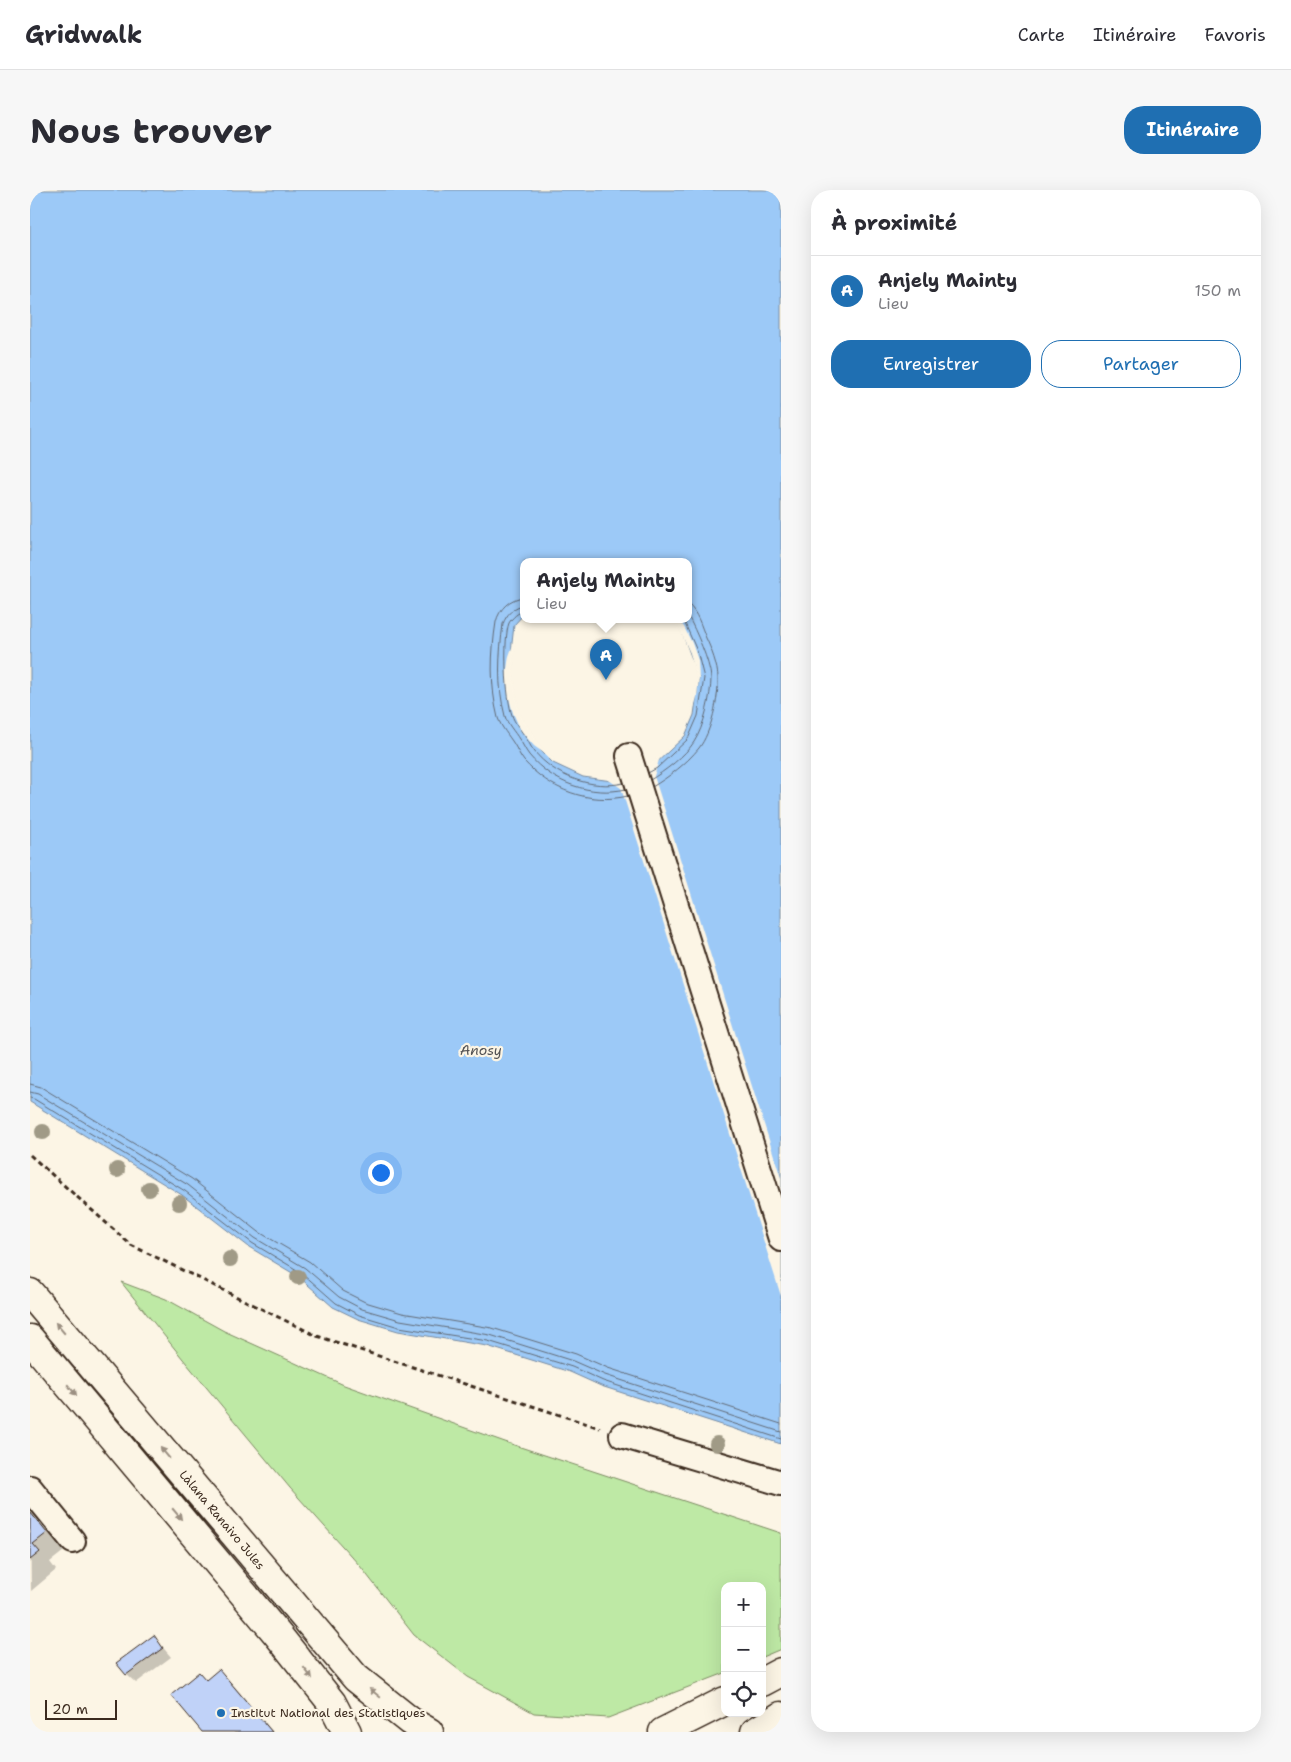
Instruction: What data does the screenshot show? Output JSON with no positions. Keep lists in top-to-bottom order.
{
  "streets": {
    "main road": ["Làlana Ranaivo Jules"]
  },
  "water": ["Anosy"],
  "places": ["Institut National des Statistiques"],
  "scale_bar": "20 m",
  "page": {
    "header": "Gridwalk",
    "nav": ["Carte", "Itinéraire", "Favoris"],
    "buttons": [
      "Itinéraire",
      ["Enregistrer", "Partager"]
    ],
    "title": "Nous trouver",
    "heading": "À proximité",
    "list": [
      {
        "mark": "A",
        "name": "Anjely Mainty",
        "note": "Lieu",
        "value": "150 m"
      }
    ],
    "popup": ["Anjely Mainty", "Lieu"],
    "pins": "A",
    "map_buttons": ["+", "−"],
    "scale": "20 m"
  }
}
